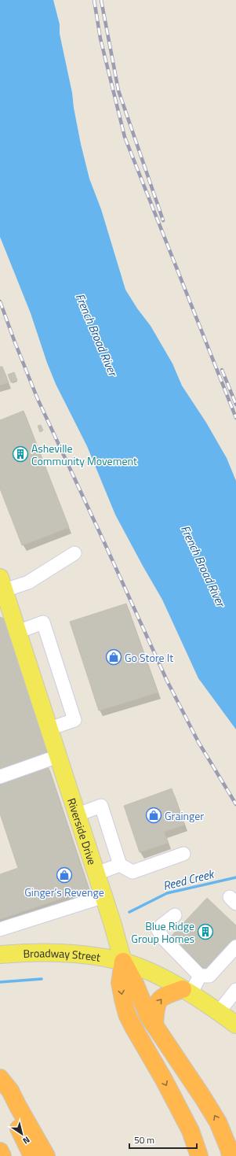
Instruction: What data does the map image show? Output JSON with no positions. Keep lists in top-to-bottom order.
{
  "streets": {
    "main road": ["Riverside Drive", "Broadway Street"]
  },
  "crossings": [
    ["Riverside Drive", "Broadway Street"]
  ],
  "water": ["French Broad River", "Reed Creek"],
  "places": {
    "building": ["Asheville Community Movement", "Blue Ridge Group Homes"],
    "shop": ["Go Store It", "Grainger", "Ginger’s Revenge"]
  },
  "scale_bar": "50 m",
  "north": "bottom right"
}
